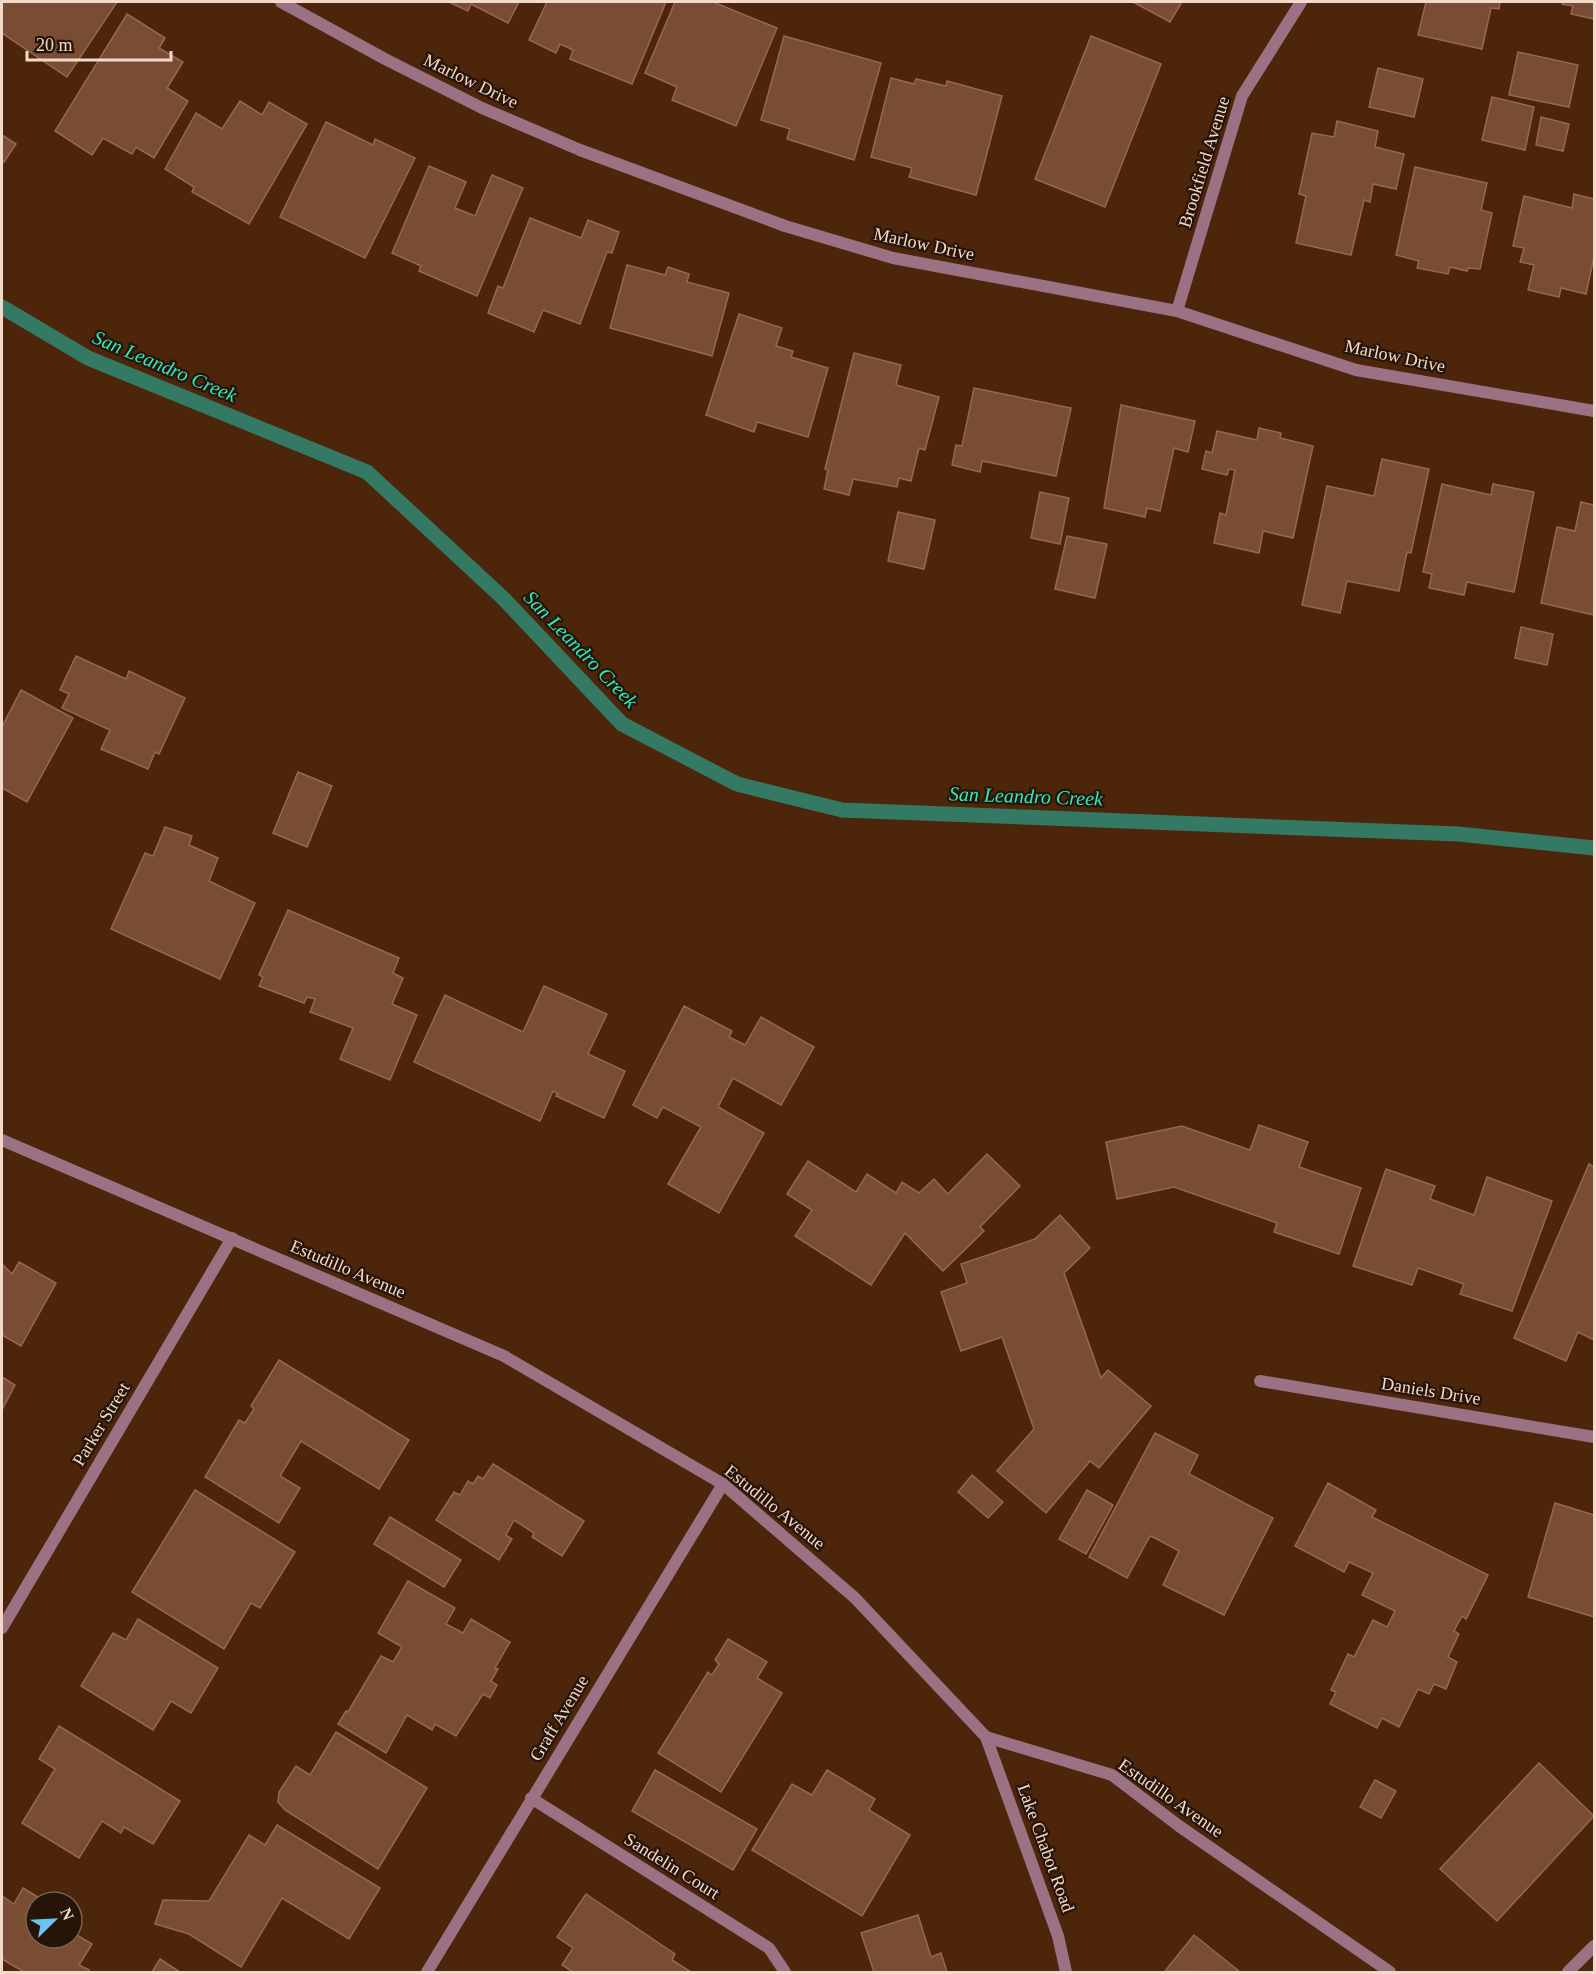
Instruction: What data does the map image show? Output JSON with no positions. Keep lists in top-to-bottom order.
{
  "streets": {
    "street": [
      "Marlow Drive",
      "Brookfield Avenue",
      "Estudillo Avenue",
      "Daniels Drive",
      "Parker Street",
      "Graff Avenue",
      "Lake Chabot Road",
      "Sandelin Court"
    ]
  },
  "crossings": [
    ["Marlow Drive", "Brookfield Avenue"],
    ["Estudillo Avenue", "Parker Street"],
    ["Estudillo Avenue", "Graff Avenue"],
    ["Estudillo Avenue", "Lake Chabot Road"],
    ["Graff Avenue", "Sandelin Court"]
  ],
  "water": ["San Leandro Creek"],
  "scale_bar": "20 m",
  "north": "top right"
}
